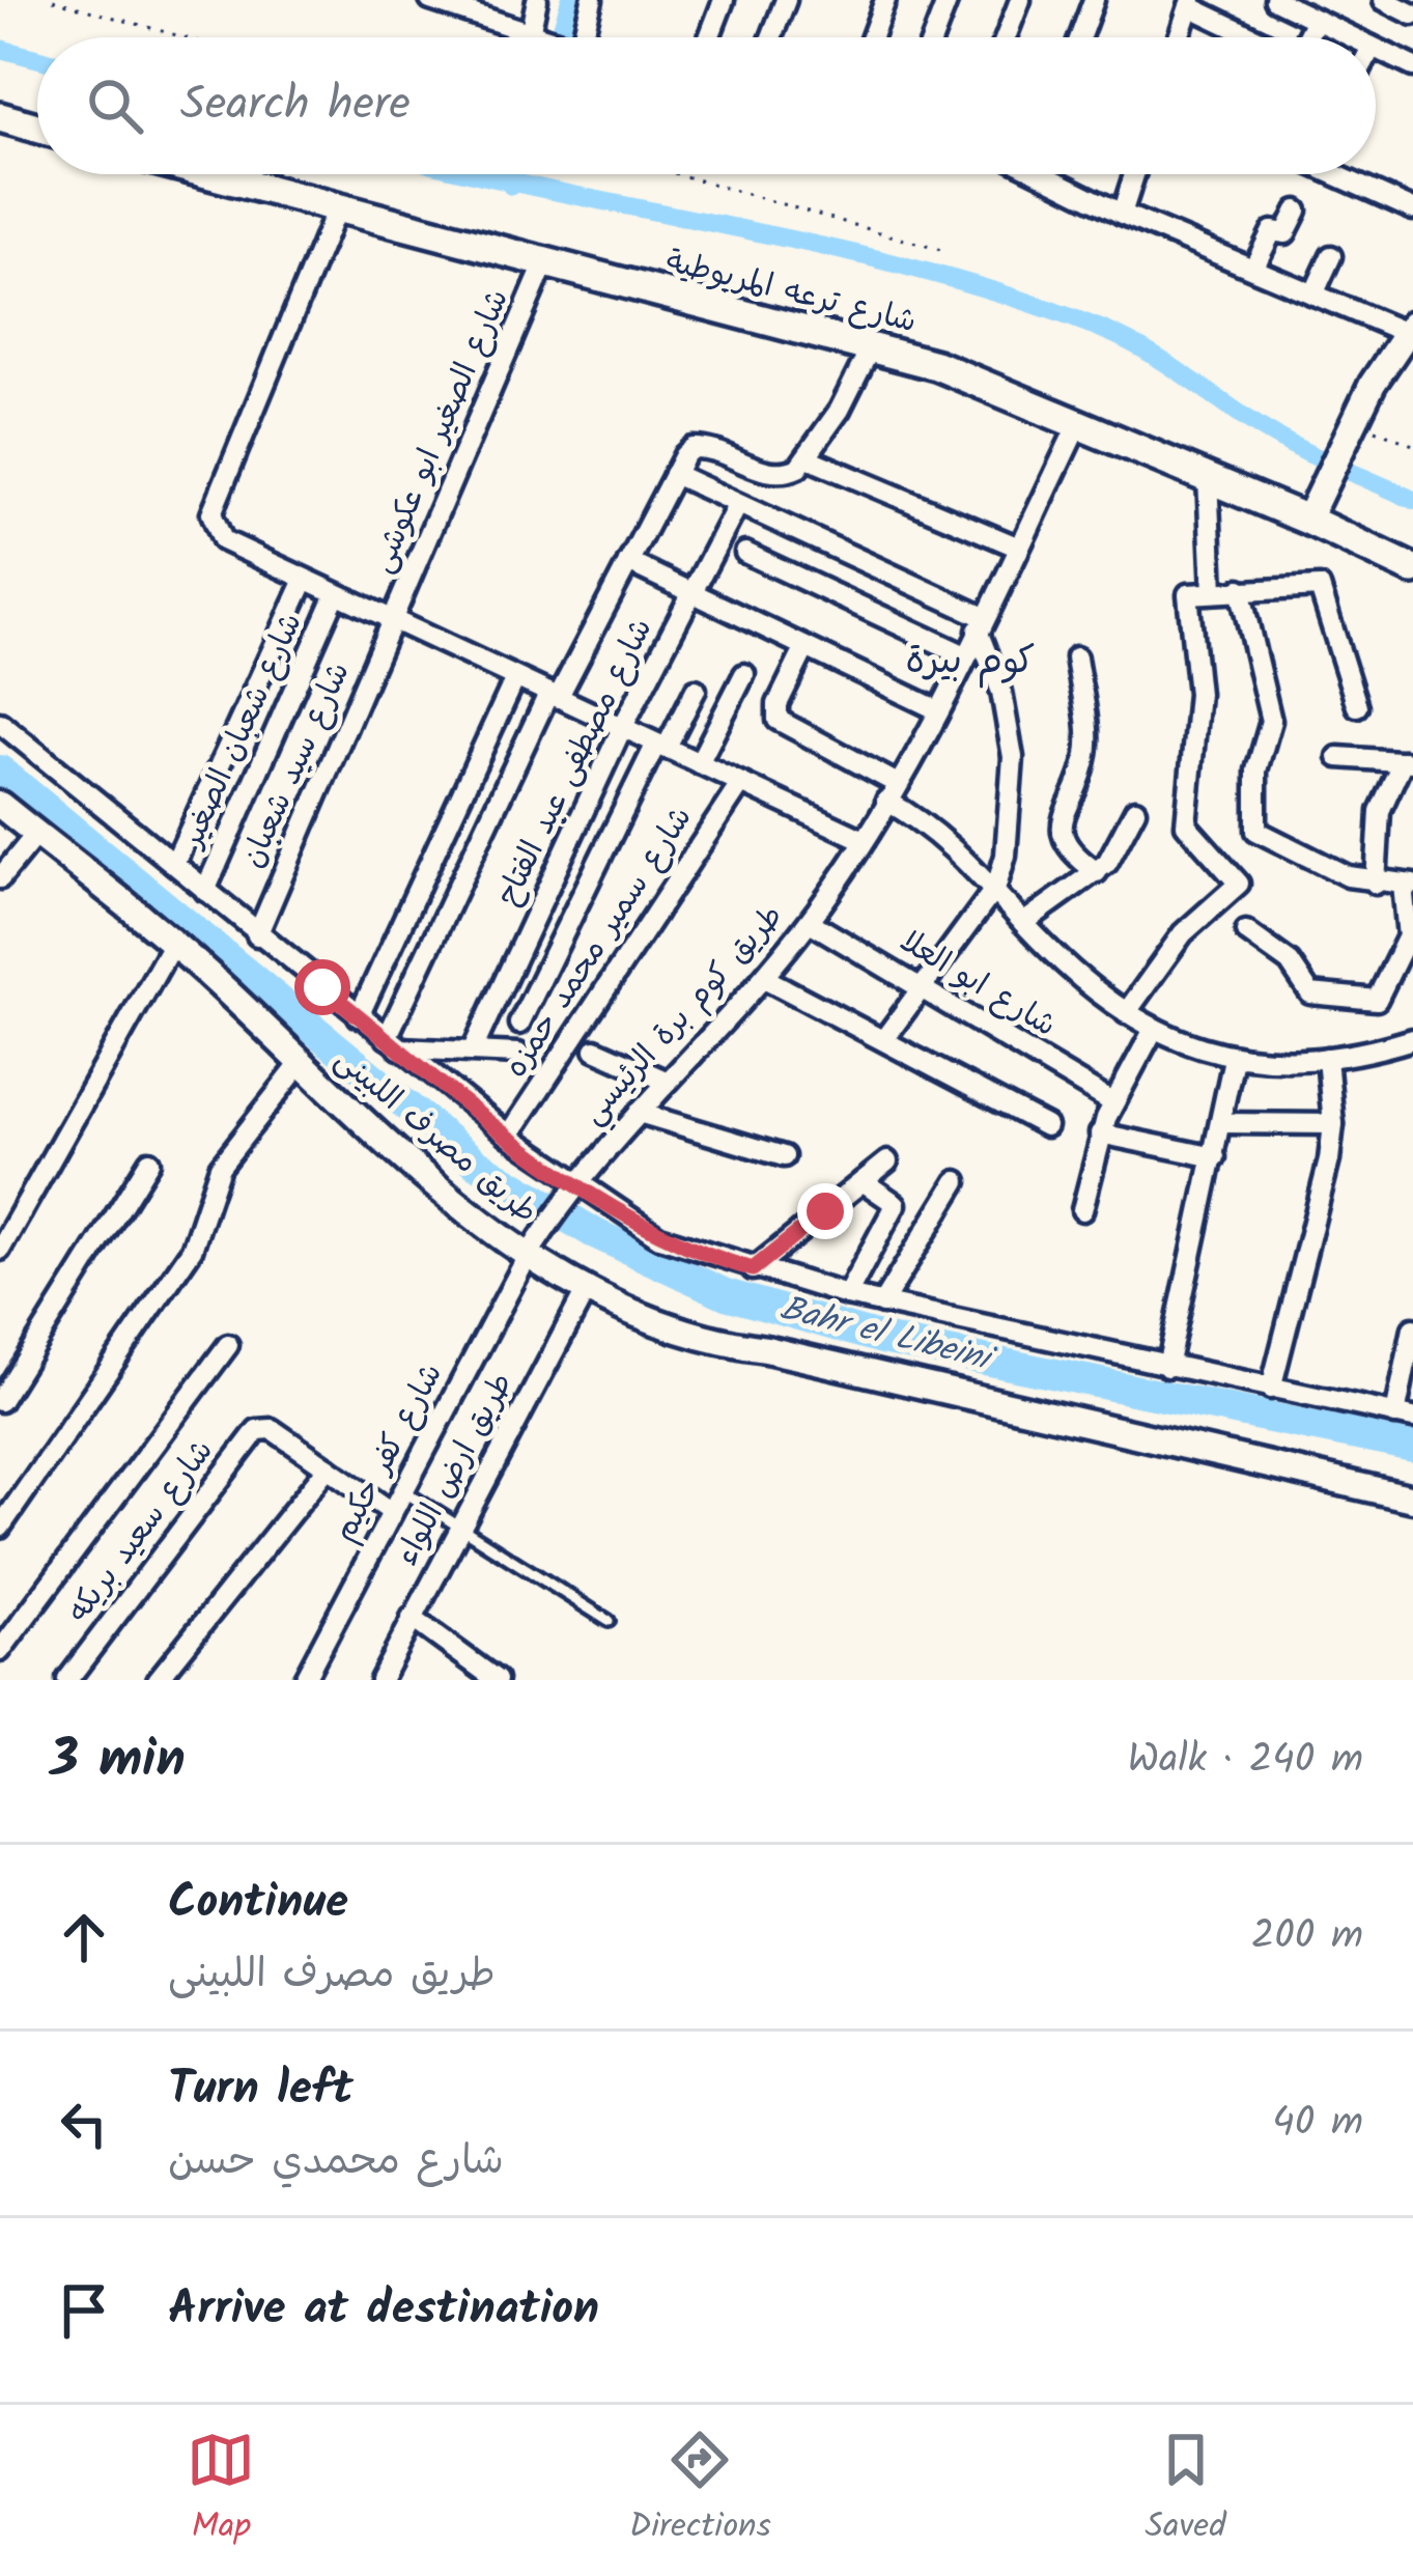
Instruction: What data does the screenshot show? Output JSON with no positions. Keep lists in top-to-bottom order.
{
  "streets": {
    "main road": ["شارع ترعه المريوطية"],
    "street": [
      "شارع الصغير ابو عكوشى",
      "شارع شعبان الصغير",
      "شارع مصطفى عبد الفتاح",
      "شارع سيد شعبان",
      "شارع سمير محمد حمزه",
      "شارع ابو العلا",
      "طريق كوم برة الرئيسي",
      "طريق مصرف اللبينى",
      "شارع كفر حكيم",
      "طريق ارض اللواء",
      "شارع سعيد بريكه"
    ]
  },
  "crossings": [
    ["شارع ترعه المريوطية", "شارع الصغير ابو عكوشى"],
    ["شارع ترعه المريوطية", "طريق كوم برة الرئيسي"],
    ["شارع الصغير ابو عكوشى", "شارع سيد شعبان"],
    ["شارع شعبان الصغير", "طريق مصرف اللبينى"],
    ["شارع سيد شعبان", "طريق مصرف اللبينى"],
    ["شارع سمير محمد حمزه", "طريق مصرف اللبينى"],
    ["شارع ابو العلا", "طريق كوم برة الرئيسي"],
    ["طريق كوم برة الرئيسي", "طريق مصرف اللبينى"],
    ["طريق كوم برة الرئيسي", "شارع كفر حكيم"],
    ["طريق مصرف اللبينى", "شارع كفر حكيم"],
    ["طريق مصرف اللبينى", "طريق ارض اللواء"],
    ["شارع كفر حكيم", "شارع سعيد بريكه"]
  ],
  "districts": ["كوم بيرة"],
  "water": ["Bahr el Libeini"],
  "page": {
    "search": "Search here",
    "heading": ["3 min", "Walk · 240 m"],
    "list": [
      ["Continue", "طريق مصرف اللبينى", "200 m"],
      ["Turn left", "شارع محمدي حسن", "40 m"],
      "Arrive at destination"
    ],
    "nav": ["Map", "Directions", "Saved"]
  }
}
